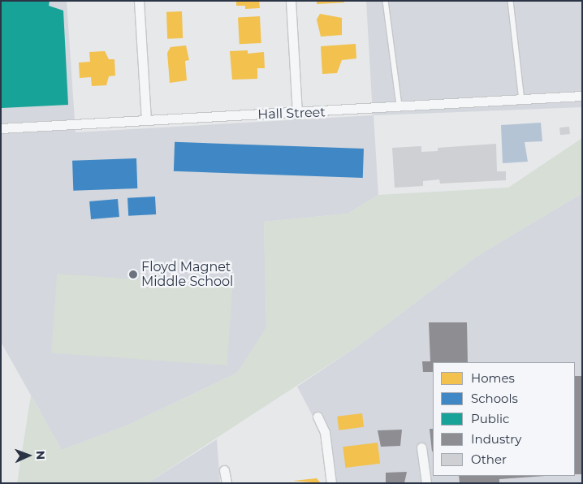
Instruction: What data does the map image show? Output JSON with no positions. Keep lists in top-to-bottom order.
{
  "streets": {
    "street": ["Hall Street"]
  },
  "places": ["Floyd Magnet Middle School"],
  "legend": [
    "Homes",
    "Schools",
    "Public",
    "Industry",
    "Other"
  ],
  "north": "right"
}
